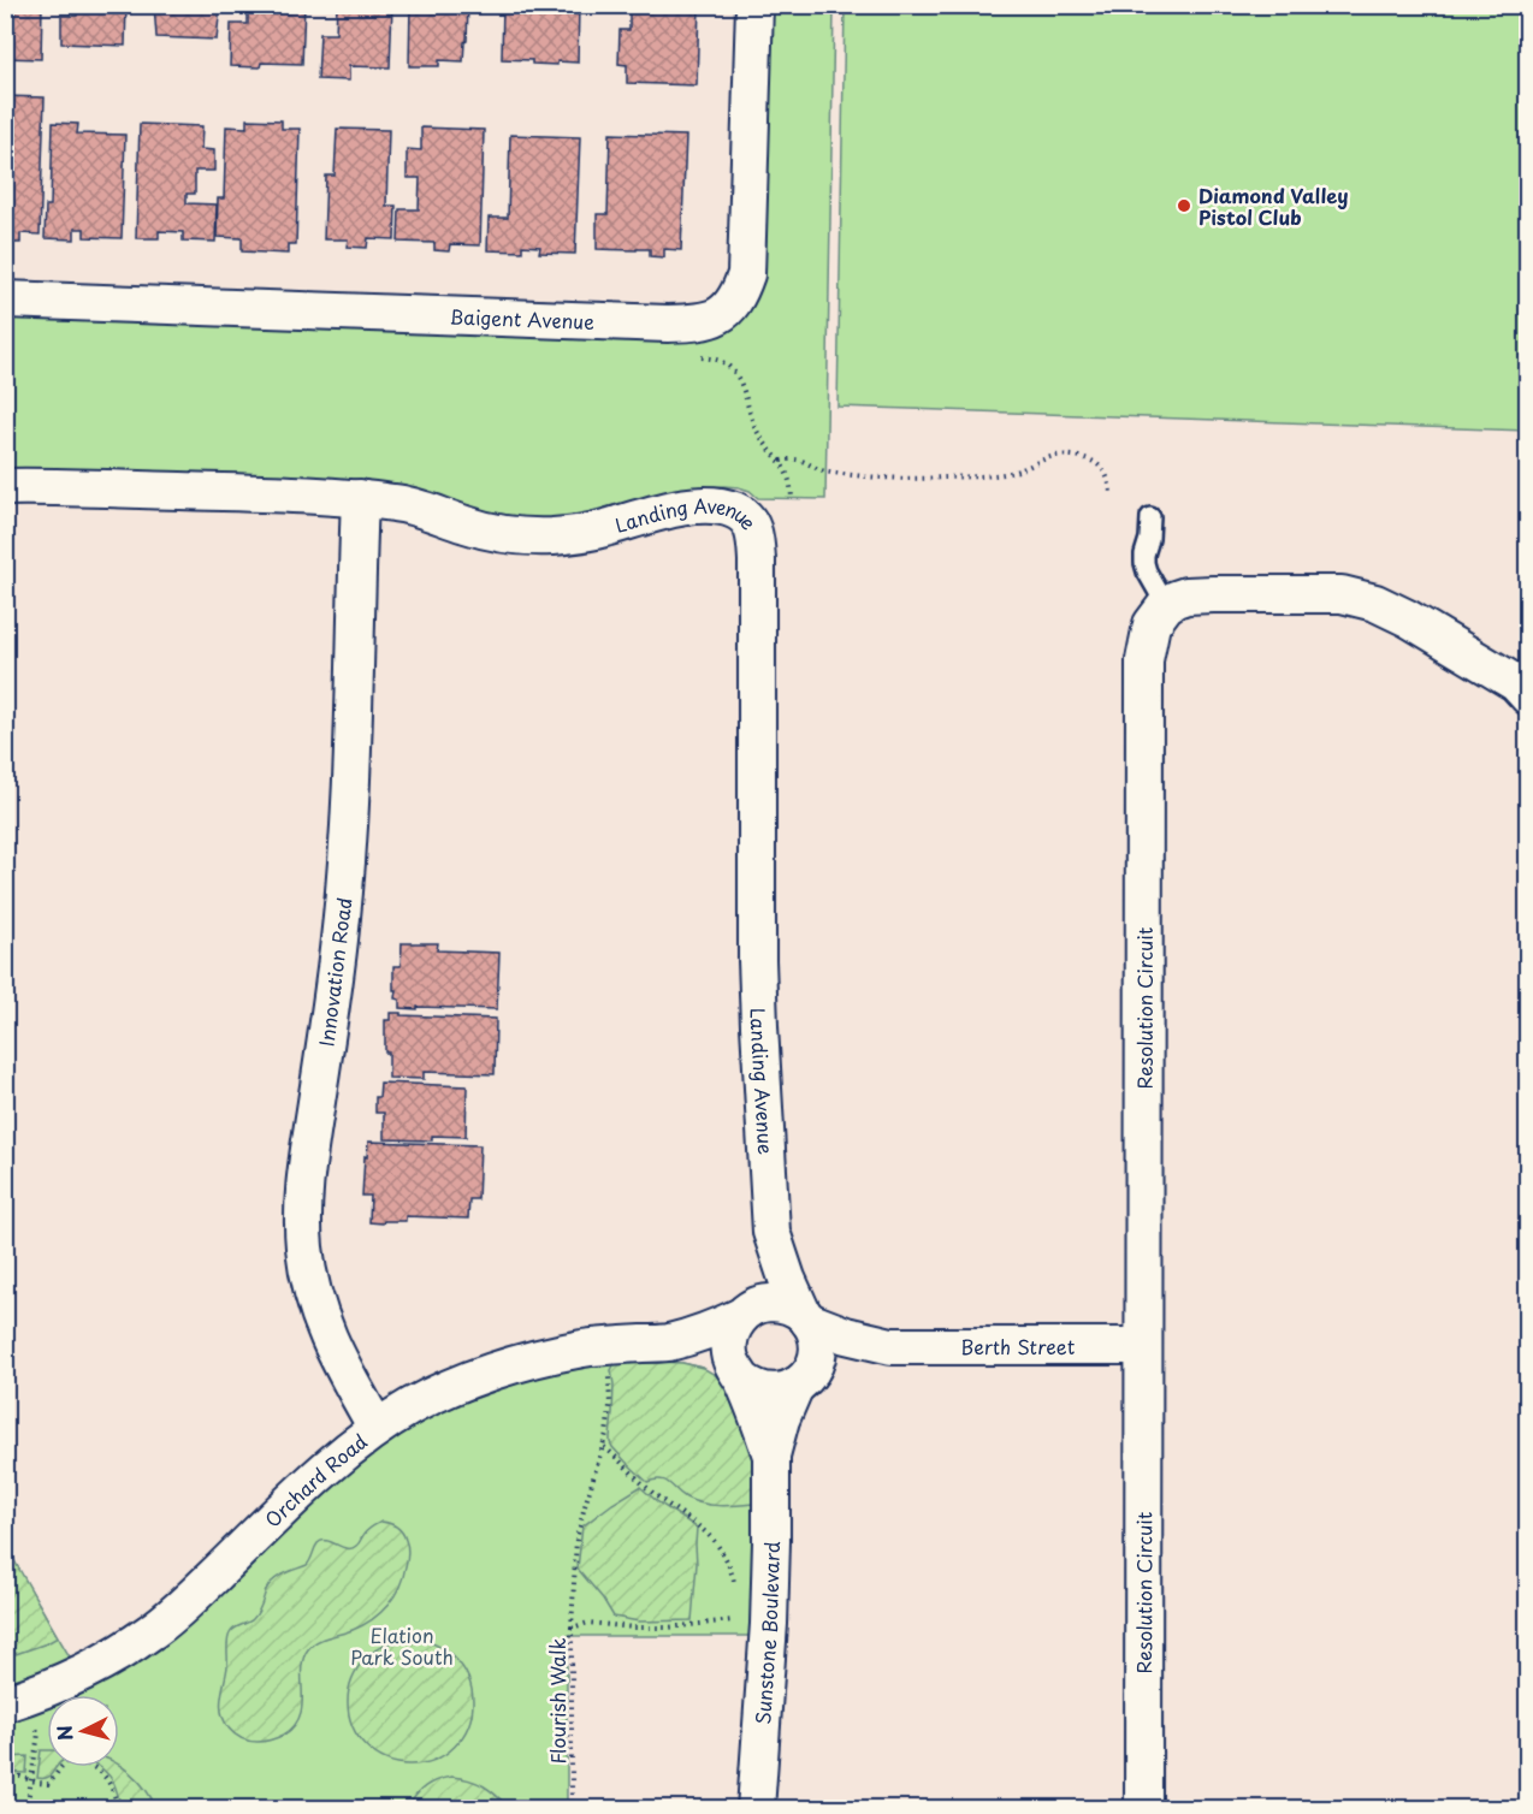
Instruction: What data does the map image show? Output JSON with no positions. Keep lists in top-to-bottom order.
{
  "streets": {
    "street": [
      "Baigent Avenue",
      "Landing Avenue",
      "Innovation Road",
      "Resolution Circuit",
      "Berth Street",
      "Orchard Road",
      "Sunstone Boulevard"
    ],
    "path": ["Flourish Walk"]
  },
  "crossings": [
    ["Landing Avenue", "Innovation Road"],
    ["Landing Avenue", "Berth Street"],
    ["Landing Avenue", "Orchard Road"],
    ["Landing Avenue", "Sunstone Boulevard"],
    ["Innovation Road", "Orchard Road"],
    ["Resolution Circuit", "Berth Street"],
    ["Berth Street", "Orchard Road"],
    ["Berth Street", "Sunstone Boulevard"],
    ["Orchard Road", "Sunstone Boulevard"]
  ],
  "parks": ["Elation Park South"],
  "places": ["Diamond Valley Pistol Club"],
  "north": "left"
}
